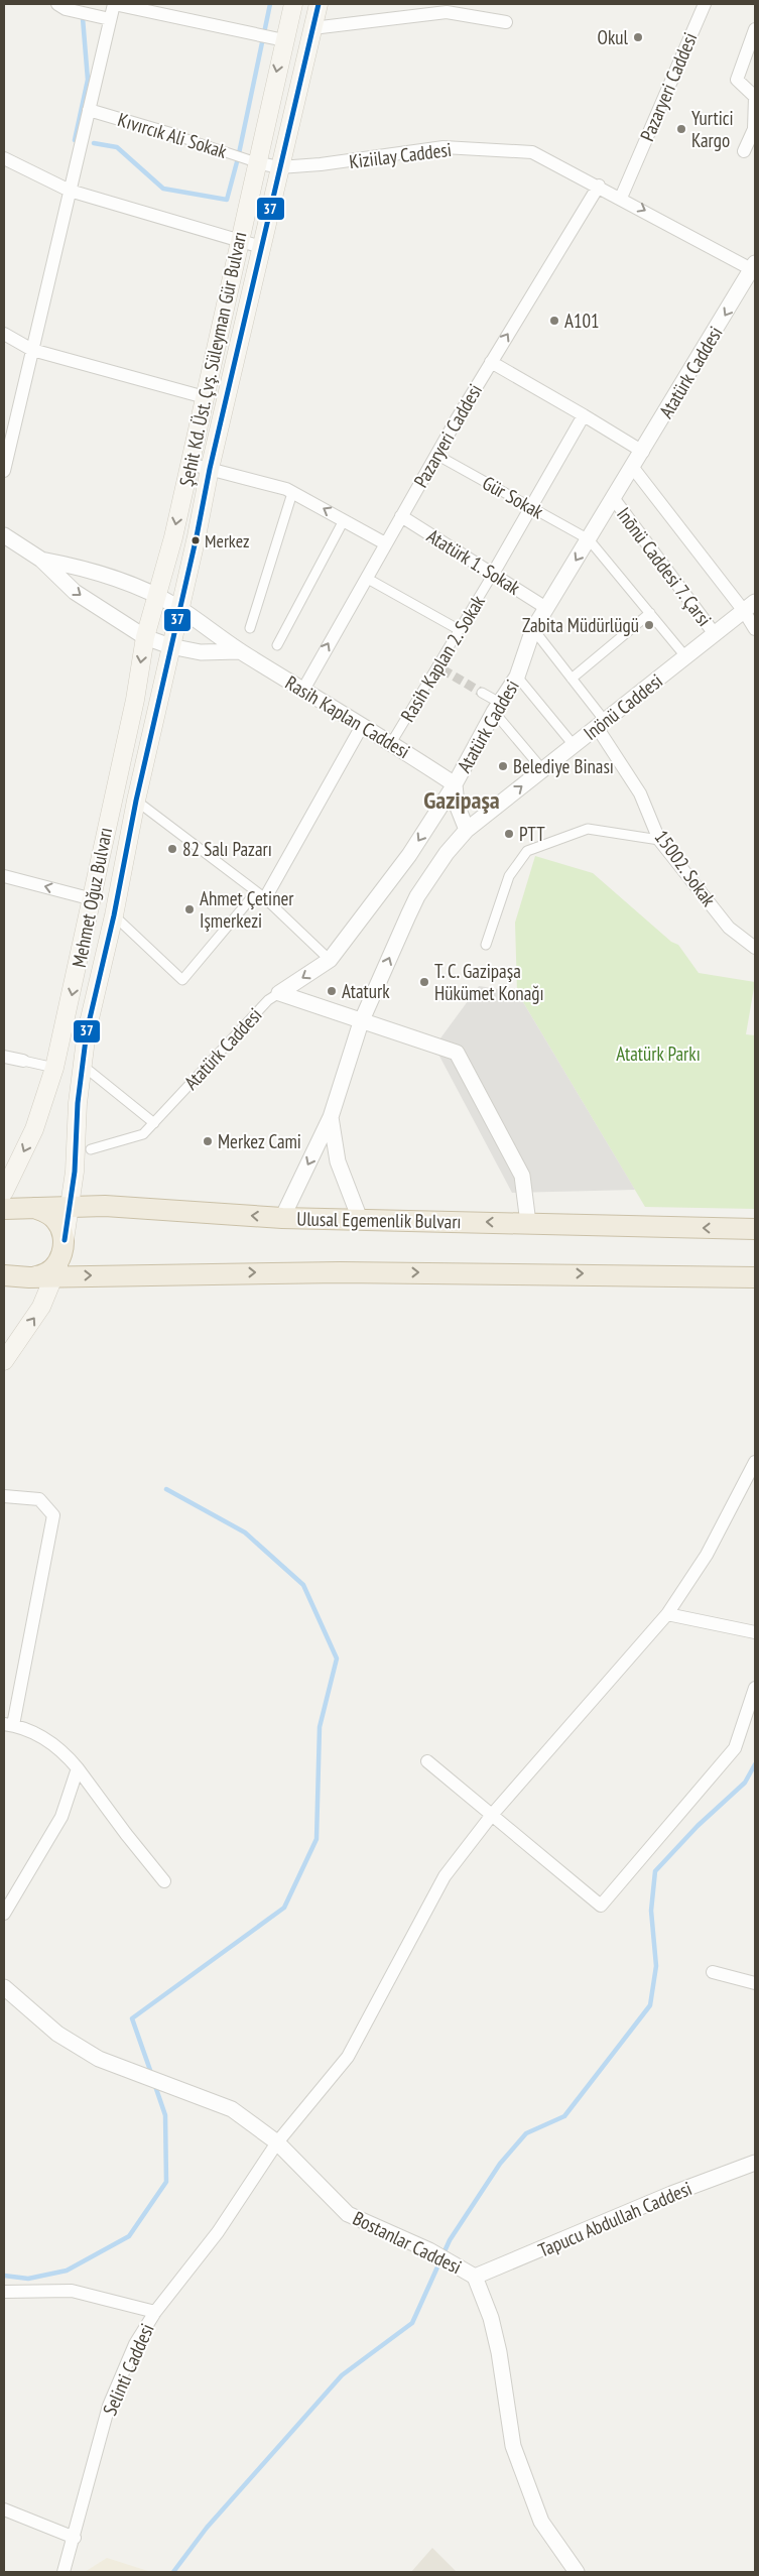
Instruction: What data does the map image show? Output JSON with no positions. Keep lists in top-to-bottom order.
{
  "streets": {
    "highway": ["Ulusal Egemenlik Bulvarı"],
    "main road": ["Şehit Kd. Üst. Çvş. Süleyman Gür Bulvarı", "Mehmet Oğuz Bulvarı"],
    "street": [
      "Pazaryeri Caddesi",
      "Kıvırcık Ali Sokak",
      "Kiziilay Caddesi",
      "Atatürk Caddesi",
      "Gür Sokak",
      "Atatürk 1. Sokak",
      "Inōnü Caddesi 7. Çarsi",
      "Rasih Kaplan 2. Sokak",
      "Inönü Caddesi",
      "Rasih Kaplan Caddesi",
      "15002. Sokak",
      "Tapucu Abdullah Caddesi",
      "Bostanlar Caddesi",
      "Selinti Caddesi"
    ]
  },
  "crossings": [
    ["Pazaryeri Caddesi", "Kiziilay Caddesi"],
    ["Pazaryeri Caddesi", "Gür Sokak"],
    ["Pazaryeri Caddesi", "Atatürk 1. Sokak"],
    ["Pazaryeri Caddesi", "Rasih Kaplan Caddesi"],
    ["Kıvırcık Ali Sokak", "Kiziilay Caddesi"],
    ["Kıvırcık Ali Sokak", "Şehit Kd. Üst. Çvş. Süleyman Gür Bulvarı"],
    ["Kiziilay Caddesi", "Şehit Kd. Üst. Çvş. Süleyman Gür Bulvarı"],
    ["Kiziilay Caddesi", "Atatürk Caddesi"],
    ["Şehit Kd. Üst. Çvş. Süleyman Gür Bulvarı", "Rasih Kaplan Caddesi"],
    ["Şehit Kd. Üst. Çvş. Süleyman Gür Bulvarı", "Mehmet Oğuz Bulvarı"],
    ["Atatürk Caddesi", "Gür Sokak"],
    ["Atatürk Caddesi", "Atatürk 1. Sokak"],
    ["Atatürk Caddesi", "Inōnü Caddesi 7. Çarsi"],
    ["Atatürk Caddesi", "Rasih Kaplan Caddesi"],
    ["Atatürk 1. Sokak", "Rasih Kaplan 2. Sokak"],
    ["Inōnü Caddesi 7. Çarsi", "Inönü Caddesi"],
    ["Rasih Kaplan 2. Sokak", "Rasih Kaplan Caddesi"],
    ["Inönü Caddesi", "15002. Sokak"],
    ["Inönü Caddesi", "Ulusal Egemenlik Bulvarı"],
    ["Rasih Kaplan Caddesi", "Mehmet Oğuz Bulvarı"],
    ["Mehmet Oğuz Bulvarı", "Ulusal Egemenlik Bulvarı"],
    ["Tapucu Abdullah Caddesi", "Bostanlar Caddesi"],
    ["Bostanlar Caddesi", "Selinti Caddesi"]
  ],
  "districts": ["Gazipaşa"],
  "parks": ["Atatürk Parkı"],
  "places": [
    "Okul",
    "Yurtici Kargo",
    "A101",
    "Merkez",
    "Zabita Müdürlügü",
    "Belediye Binası",
    "PTT",
    "82 Salı Pazarı",
    "Ahmet Çetiner Işmerkezi",
    "T. C. Gazipaşa Hükümet Konağı",
    "Ataturk",
    "Merkez Cami"
  ],
  "lines": ["transit line 37"]
}
